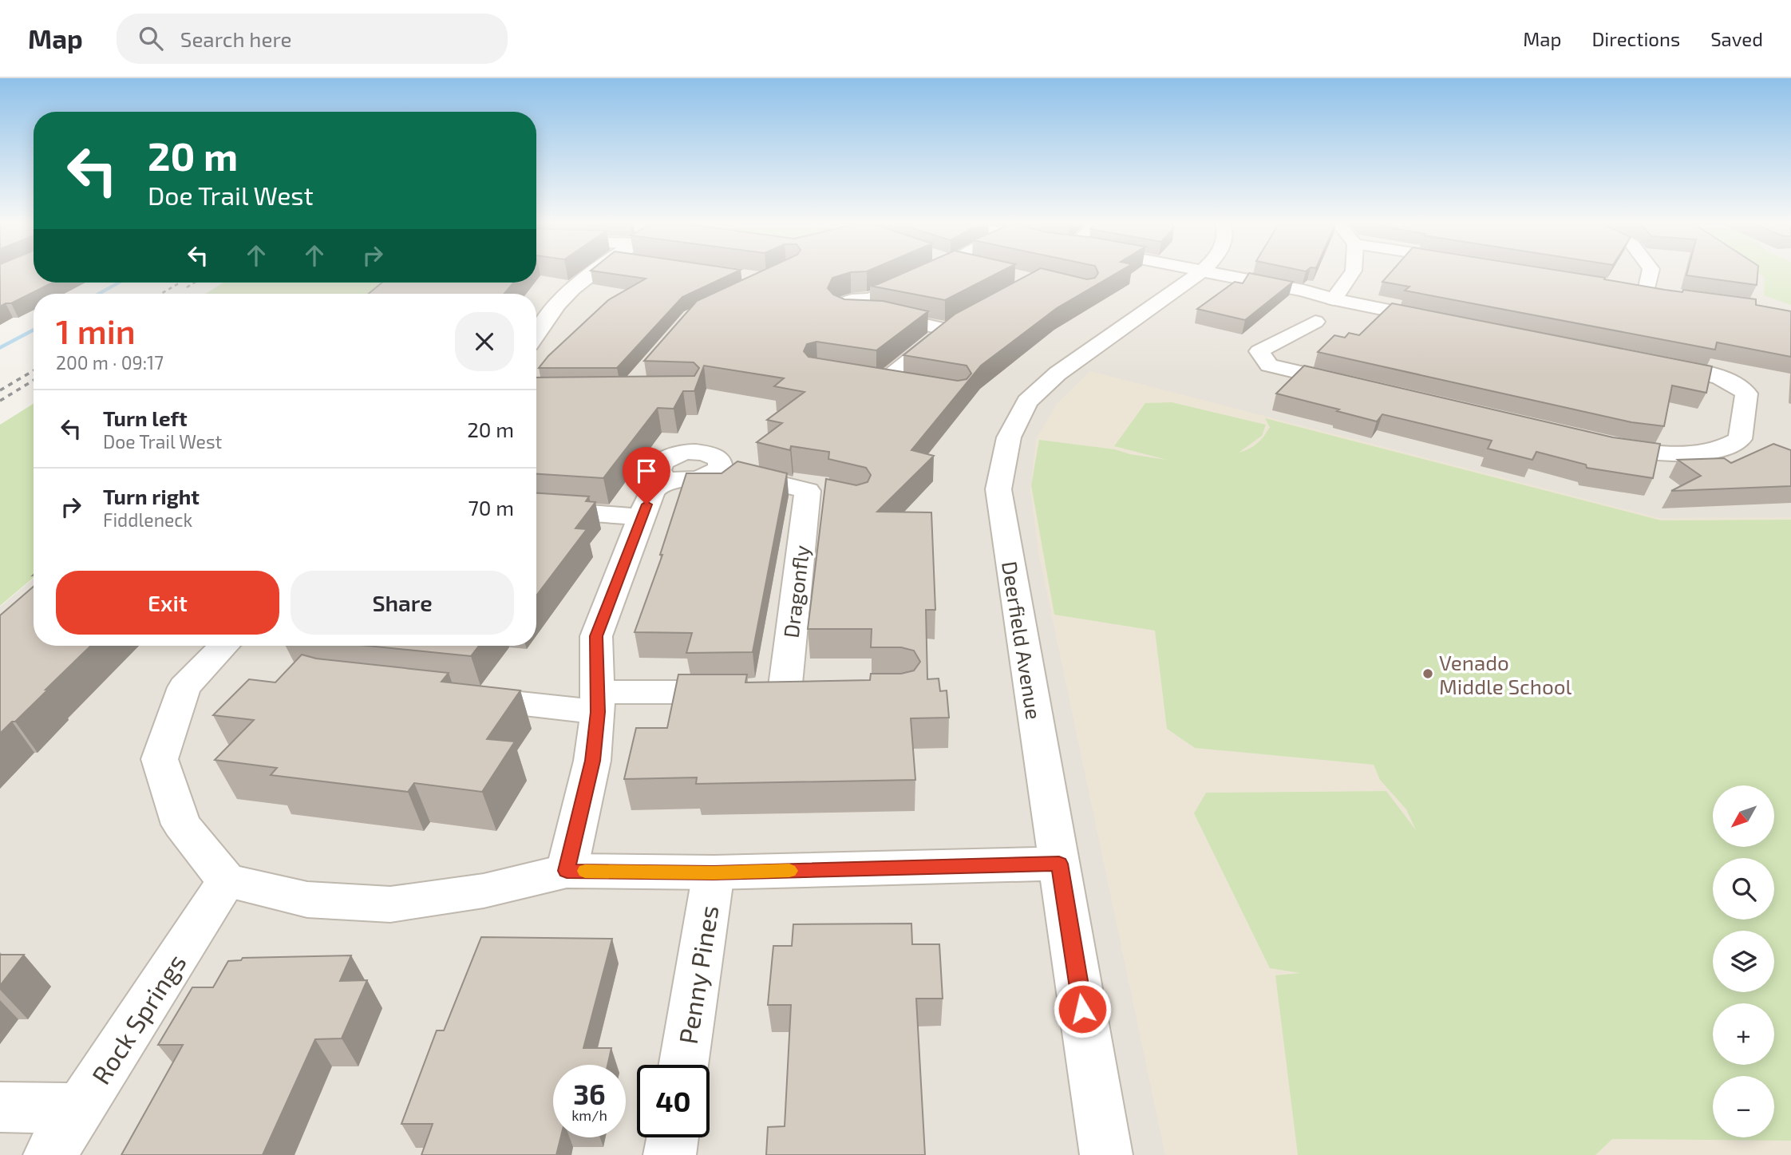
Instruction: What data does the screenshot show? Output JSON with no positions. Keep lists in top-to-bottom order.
{
  "streets": {
    "street": [
      "Dragonfly",
      "Deerfield Avenue",
      "Penny Pines",
      "Rock Springs"
    ]
  },
  "places": ["Venado Middle School"],
  "north": "bottom left",
  "page": {
    "header": "Map",
    "search": "Search here",
    "nav": ["Map", "Directions", "Saved"],
    "turn": ["20 m", "Doe Trail West"],
    "heading": ["1 min", "200 m · 09:17"],
    "list": [
      {
        "name": "Turn left",
        "note": "Doe Trail West",
        "value": "20 m"
      },
      {
        "name": "Turn right",
        "note": "Fiddleneck",
        "value": "70 m"
      }
    ],
    "buttons": ["Exit", "Share"],
    "map_buttons": ["+", "−"],
    "speed": "36 km/h",
    "limit": "40"
  }
}
